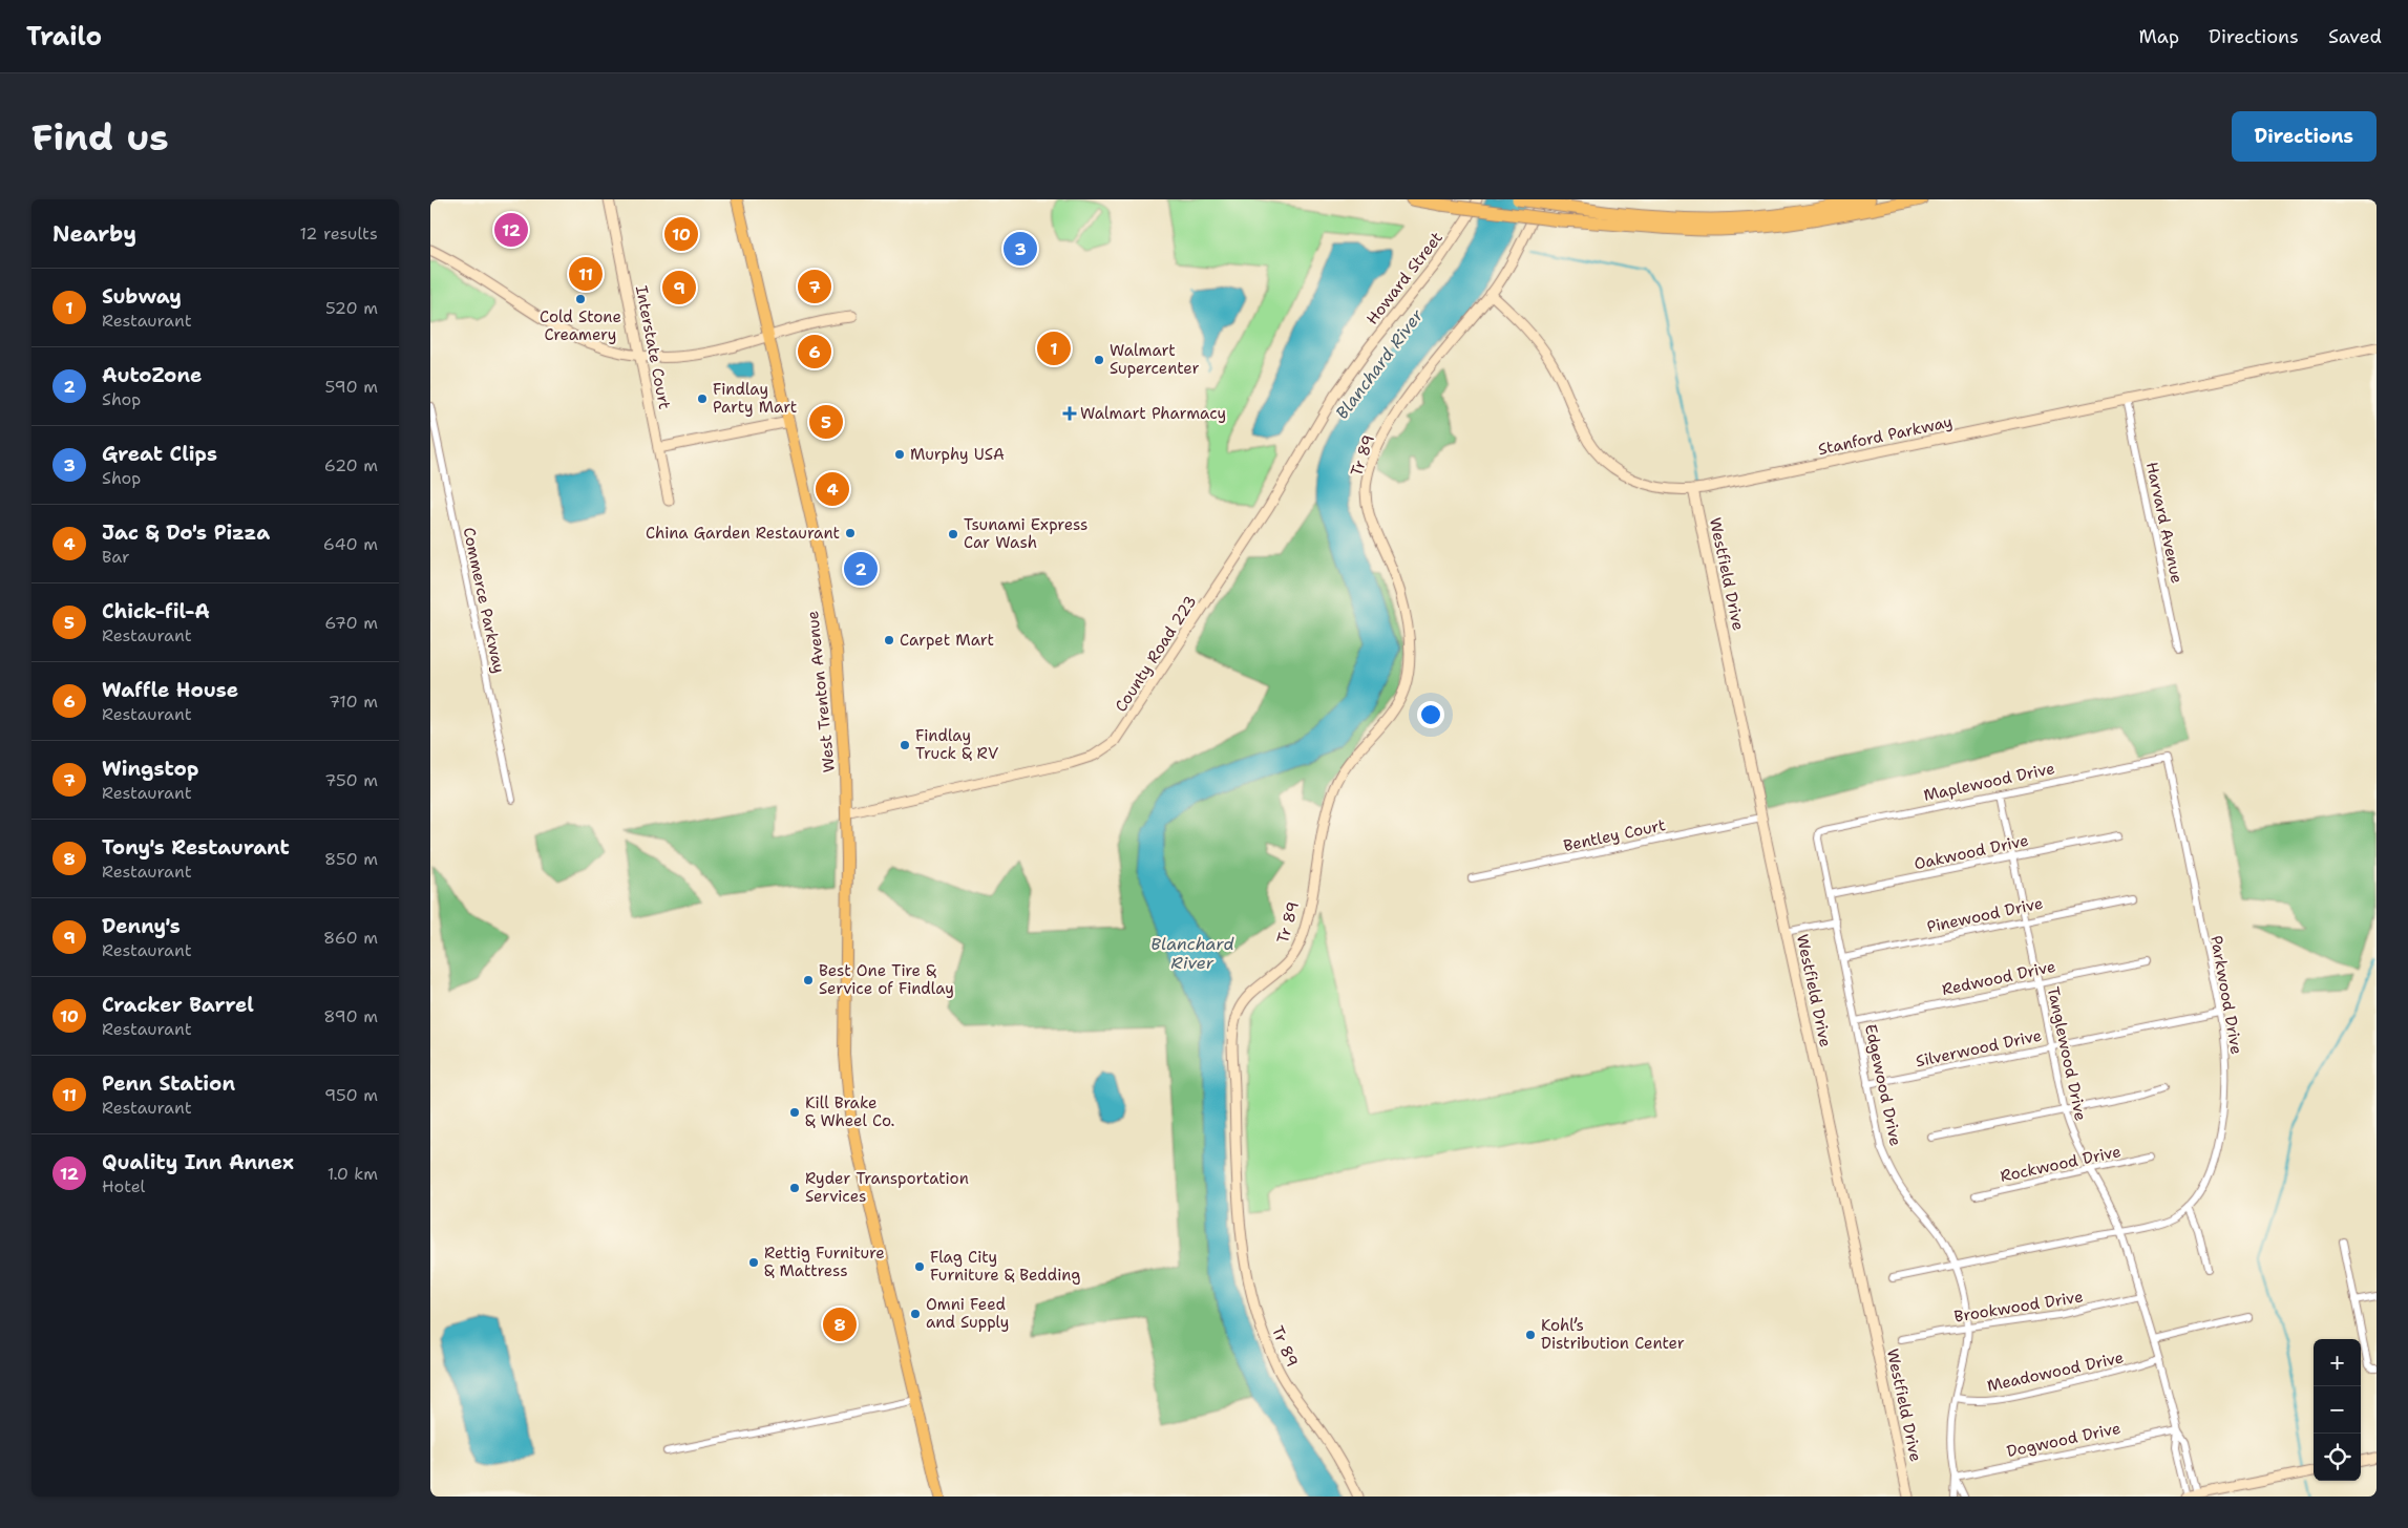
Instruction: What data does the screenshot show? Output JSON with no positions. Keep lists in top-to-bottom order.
{
  "streets": {
    "main road": ["West Trenton Avenue"],
    "street": [
      "Howard Street",
      "Interstate Court",
      "Stanford Parkway",
      "Tr 89",
      "Harvard Avenue",
      "Westfield Drive",
      "Commerce Parkway",
      "County Road 223",
      "Maplewood Drive",
      "Bentley Court",
      "Oakwood Drive",
      "Pinewood Drive",
      "Redwood Drive",
      "Parkwood Drive",
      "Silverwood Drive",
      "Tanglewood Drive",
      "Edgewood Drive",
      "Rockwood Drive",
      "Brookwood Drive",
      "Meadowood Drive",
      "Dogwood Drive"
    ]
  },
  "crossings": [
    ["Howard Street", "County Road 223"],
    ["Stanford Parkway", "Tr 89"],
    ["Stanford Parkway", "Harvard Avenue"],
    ["Stanford Parkway", "Westfield Drive"],
    ["Westfield Drive", "Bentley Court"],
    ["County Road 223", "West Trenton Avenue"],
    ["Maplewood Drive", "Parkwood Drive"],
    ["Maplewood Drive", "Tanglewood Drive"],
    ["Maplewood Drive", "Edgewood Drive"],
    ["Oakwood Drive", "Tanglewood Drive"],
    ["Oakwood Drive", "Edgewood Drive"],
    ["Pinewood Drive", "Tanglewood Drive"],
    ["Pinewood Drive", "Edgewood Drive"],
    ["Redwood Drive", "Tanglewood Drive"],
    ["Redwood Drive", "Edgewood Drive"],
    ["Parkwood Drive", "Silverwood Drive"],
    ["Parkwood Drive", "Tanglewood Drive"],
    ["Parkwood Drive", "Edgewood Drive"],
    ["Silverwood Drive", "Tanglewood Drive"],
    ["Silverwood Drive", "Edgewood Drive"],
    ["Tanglewood Drive", "Rockwood Drive"],
    ["Tanglewood Drive", "Brookwood Drive"],
    ["Tanglewood Drive", "Meadowood Drive"],
    ["Tanglewood Drive", "Dogwood Drive"],
    ["Edgewood Drive", "Brookwood Drive"],
    ["Edgewood Drive", "Meadowood Drive"],
    ["Edgewood Drive", "Dogwood Drive"]
  ],
  "water": ["Blanchard River"],
  "places": {
    "other": [
      "Cold Stone Creamery",
      "Walmart Supercenter",
      "Findlay Party Mart",
      "Murphy USA",
      "China Garden Restaurant",
      "Tsunami Express Car Wash",
      "Carpet Mart",
      "Findlay Truck & RV",
      "Best One Tire & Service of Findlay",
      "Kill Brake & Wheel Co.",
      "Ryder Transportation Services",
      "Rettig Furniture & Mattress",
      "Flag City Furniture & Bedding",
      "Omni Feed and Supply",
      "Kohl’s Distribution Center"
    ],
    "health": ["Walmart Pharmacy"]
  },
  "page": {
    "header": "Trailo",
    "nav": ["Map", "Directions", "Saved"],
    "buttons": "Directions",
    "title": "Find us",
    "heading": ["Nearby", "12 results"],
    "pins": [
      "12",
      "10",
      "3",
      "11",
      "7",
      "9",
      "1",
      "6",
      "5",
      "4",
      "2",
      "8"
    ],
    "list": [
      {
        "mark": "1",
        "name": "Subway",
        "note": "Restaurant",
        "value": "520 m"
      },
      {
        "mark": "2",
        "name": "AutoZone",
        "note": "Shop",
        "value": "590 m"
      },
      {
        "mark": "3",
        "name": "Great Clips",
        "note": "Shop",
        "value": "620 m"
      },
      {
        "mark": "4",
        "name": "Jac & Do's Pizza",
        "note": "Bar",
        "value": "640 m"
      },
      {
        "mark": "5",
        "name": "Chick-fil-A",
        "note": "Restaurant",
        "value": "670 m"
      },
      {
        "mark": "6",
        "name": "Waffle House",
        "note": "Restaurant",
        "value": "710 m"
      },
      {
        "mark": "7",
        "name": "Wingstop",
        "note": "Restaurant",
        "value": "750 m"
      },
      {
        "mark": "8",
        "name": "Tony's Restaurant",
        "note": "Restaurant",
        "value": "850 m"
      },
      {
        "mark": "9",
        "name": "Denny's",
        "note": "Restaurant",
        "value": "860 m"
      },
      {
        "mark": "10",
        "name": "Cracker Barrel",
        "note": "Restaurant",
        "value": "890 m"
      },
      {
        "mark": "11",
        "name": "Penn Station",
        "note": "Restaurant",
        "value": "950 m"
      },
      {
        "mark": "12",
        "name": "Quality Inn Annex",
        "note": "Hotel",
        "value": "1.0 km"
      }
    ],
    "map_buttons": ["+", "−"]
  }
}
